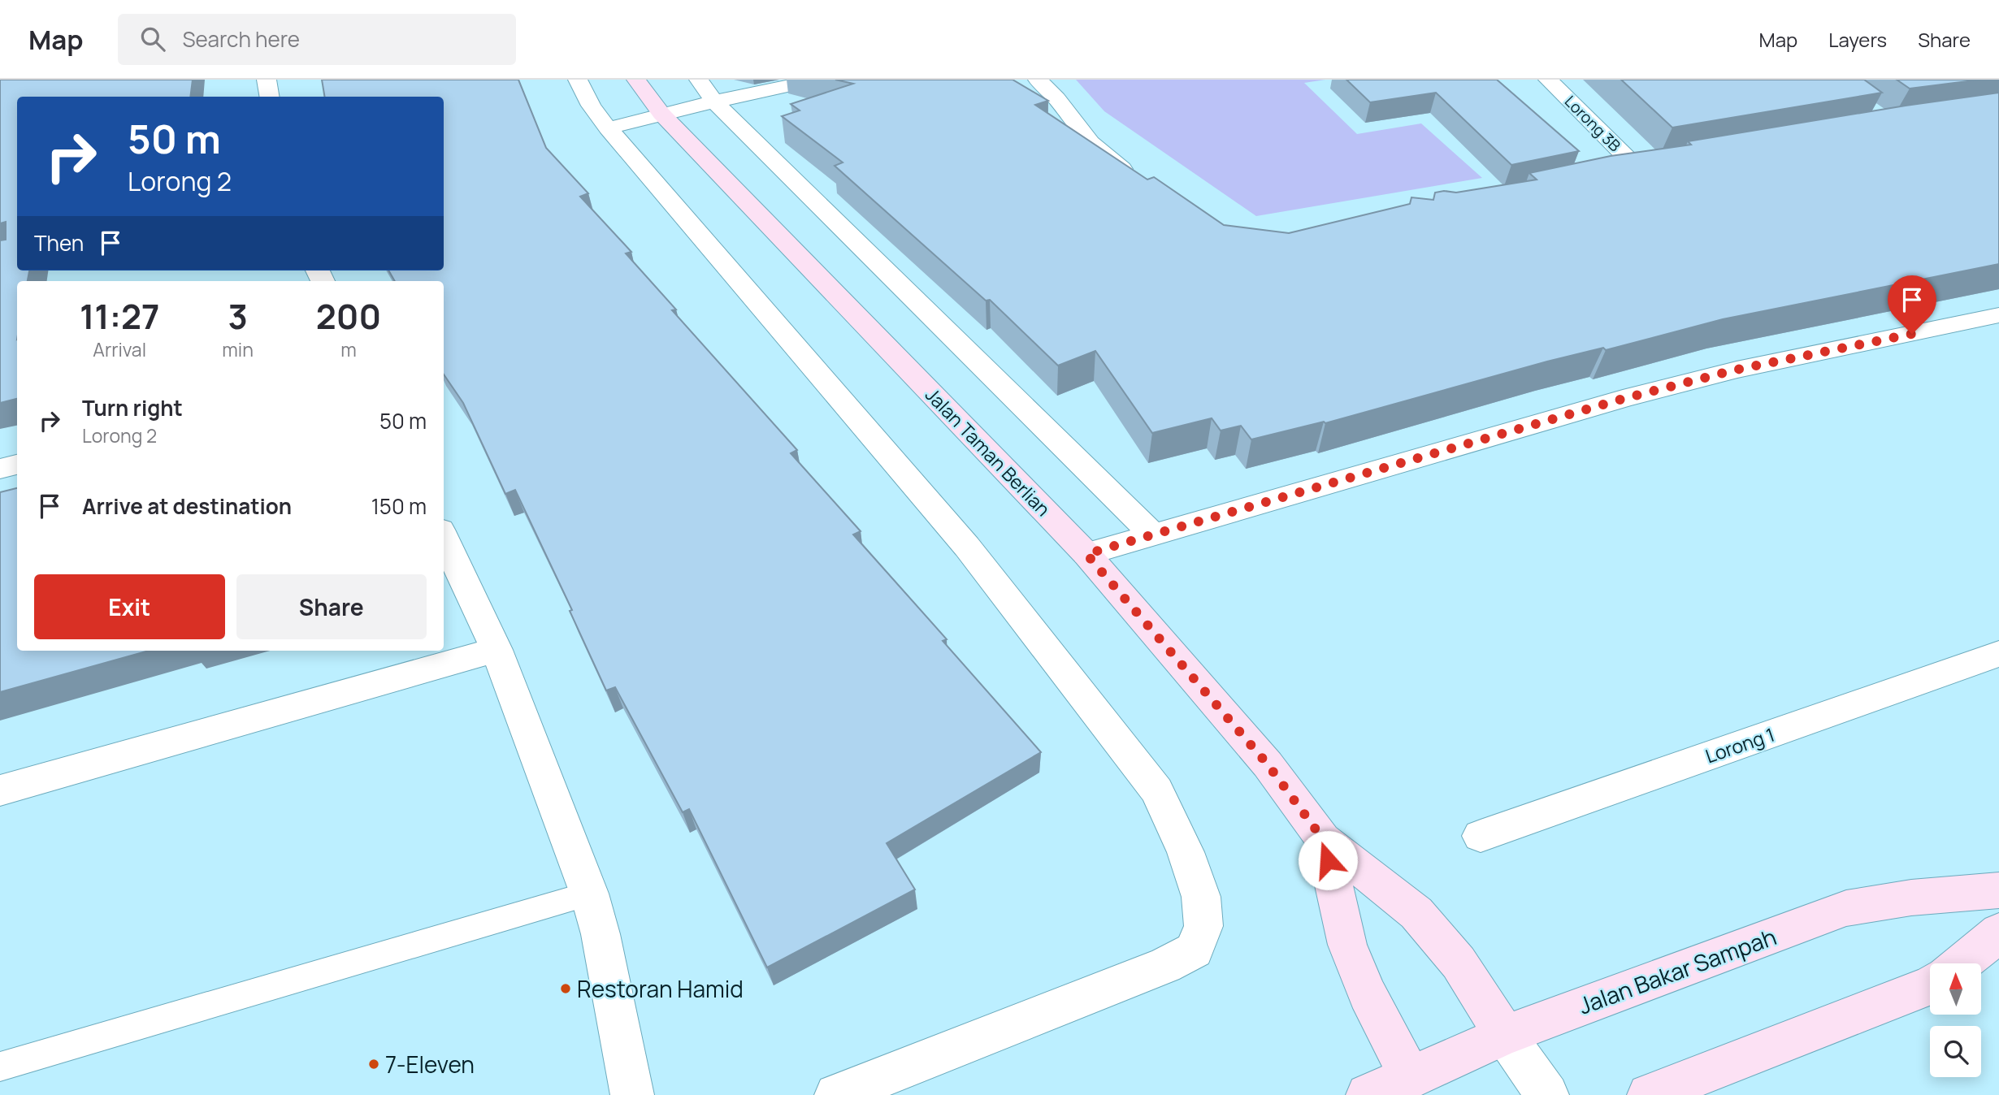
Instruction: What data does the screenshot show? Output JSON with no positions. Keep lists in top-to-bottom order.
{
  "streets": {
    "street": [
      "Lorong 3B",
      "Jalan Taman Berlian",
      "Lorong 1",
      "Jalan Bakar Sampah"
    ]
  },
  "places": ["Restoran Hamid", "7-Eleven"],
  "north": "top",
  "page": {
    "header": "Map",
    "search": "Search here",
    "nav": ["Map", "Layers", "Share"],
    "turn": ["50 m", "Lorong 2"],
    "then": "Then",
    "eta": [
      "11:27",
      "Arrival",
      "3",
      "min",
      "200",
      "m"
    ],
    "list": [
      {
        "name": "Turn right",
        "note": "Lorong 2",
        "value": "50 m"
      },
      {
        "name": "Arrive at destination",
        "value": "150 m"
      }
    ],
    "buttons": ["Exit", "Share"]
  }
}
